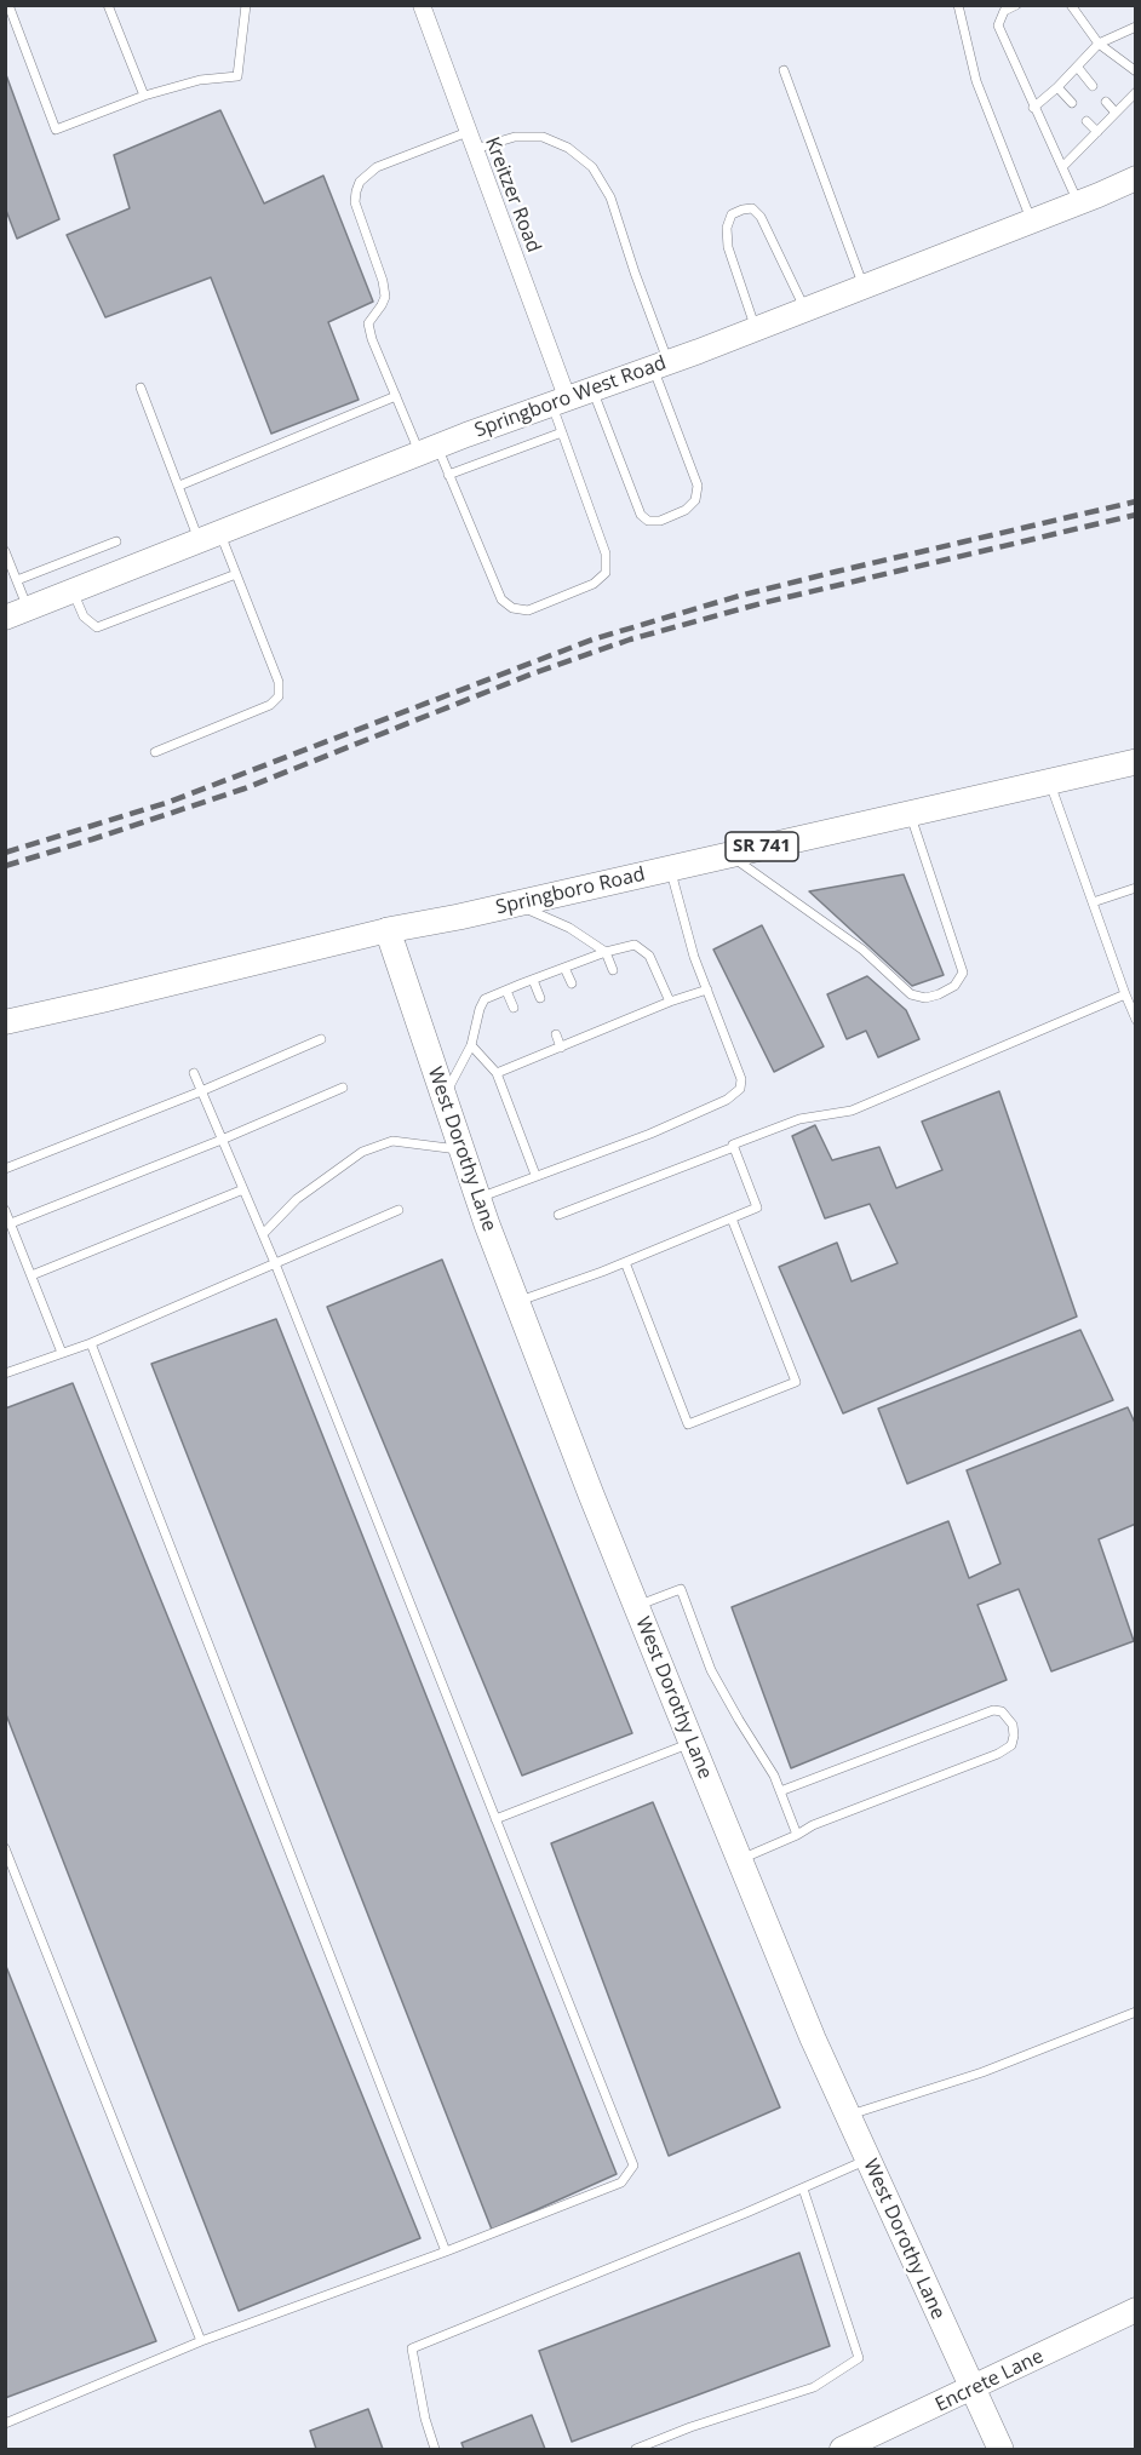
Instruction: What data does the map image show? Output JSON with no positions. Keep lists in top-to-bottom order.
{
  "streets": {
    "main road": ["SR 741", "Springboro Road", "West Dorothy Lane"],
    "street": ["Kreitzer Road", "Springboro West Road", "Encrete Lane"]
  },
  "crossings": [
    ["Kreitzer Road", "Springboro West Road"],
    ["Springboro Road", "West Dorothy Lane"],
    ["West Dorothy Lane", "Encrete Lane"]
  ]
}
